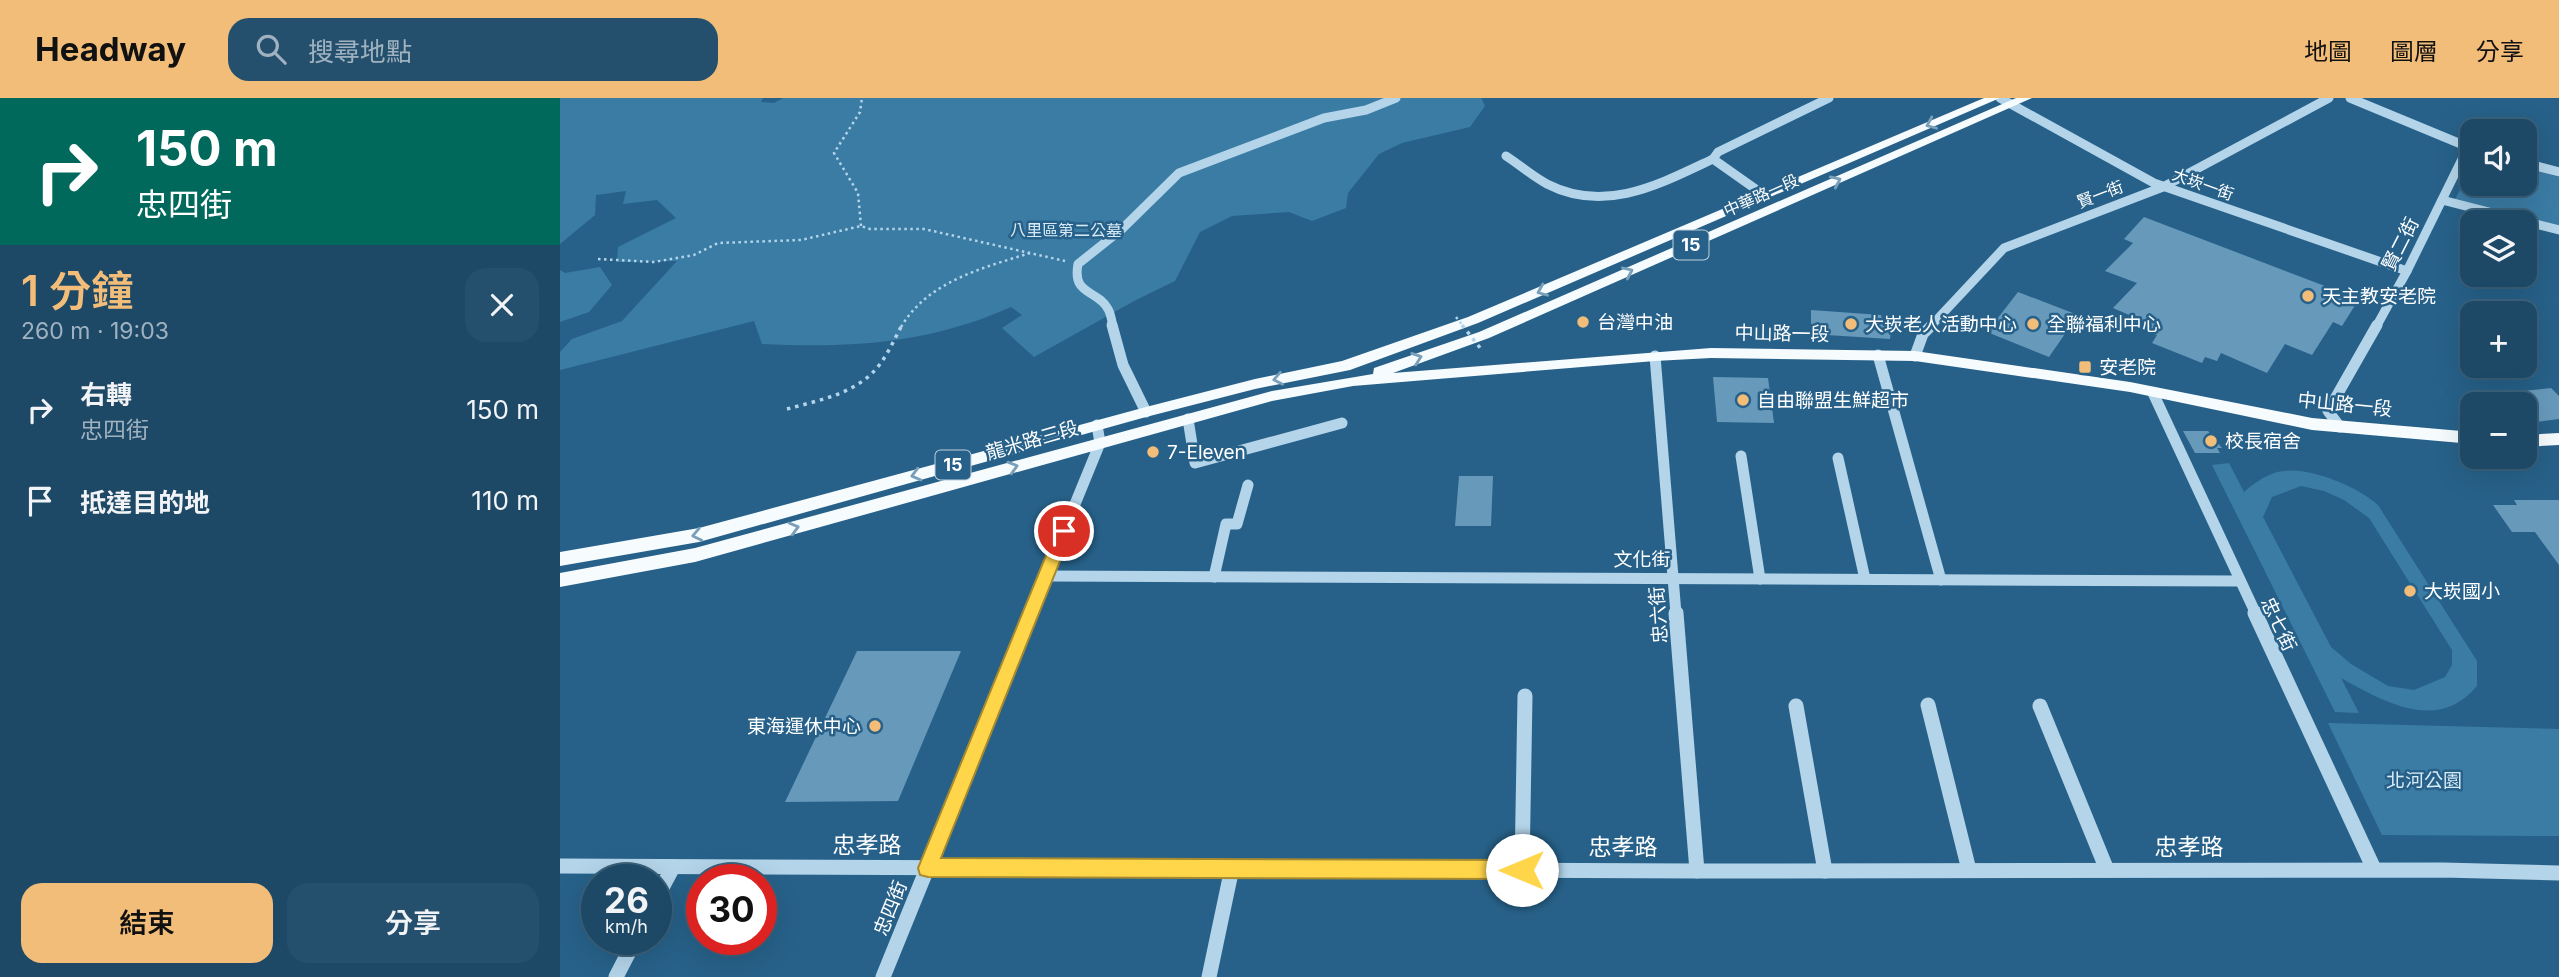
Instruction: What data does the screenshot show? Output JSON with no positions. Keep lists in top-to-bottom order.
{
  "streets": {
    "main road": [
      "中華路一段",
      "15",
      "中山路一段",
      "龍米路三段"
    ],
    "street": [
      "大崁一街",
      "賢一街",
      "賢二街",
      "文化街",
      "忠六街",
      "忠七街",
      "忠孝路",
      "忠四街"
    ]
  },
  "crossings": [
    ["大崁一街", "賢一街"],
    ["大崁一街", "中華路一段"],
    ["大崁一街", "賢二街"],
    ["賢一街", "中山路一段"],
    ["中華路一段", "中山路一段"],
    ["中華路一段", "龍米路三段"],
    ["賢二街", "中山路一段"],
    ["中山路一段", "龍米路三段"],
    ["中山路一段", "忠六街"],
    ["中山路一段", "忠七街"],
    ["龍米路三段", "忠四街"],
    ["文化街", "忠六街"],
    ["文化街", "忠七街"],
    ["文化街", "忠四街"],
    ["忠六街", "忠孝路"],
    ["忠七街", "忠孝路"],
    ["忠孝路", "忠四街"]
  ],
  "parks": ["八里區第二公墓", "北河公園"],
  "places": {
    "other": [
      "天主教安老院",
      "台灣中油",
      "大崁老人活動中心",
      "全聯福利中心",
      "自由聯盟生鮮超市",
      "校長宿舍",
      "7-Eleven",
      "大崁國小",
      "東海運休中心"
    ],
    "transit": ["安老院"]
  },
  "page": {
    "header": "Headway",
    "search": "搜尋地點",
    "nav": ["地圖", "圖層", "分享"],
    "turn": ["150 m", "忠四街"],
    "map_buttons": ["+", "−"],
    "heading": ["1 分鐘", "260 m · 19:03"],
    "list": [
      {
        "name": "右轉",
        "note": "忠四街",
        "value": "150 m"
      },
      {
        "name": "抵達目的地",
        "value": "110 m"
      }
    ],
    "speed": "26 km/h",
    "limit": "30",
    "buttons": ["結束", "分享"]
  }
}
